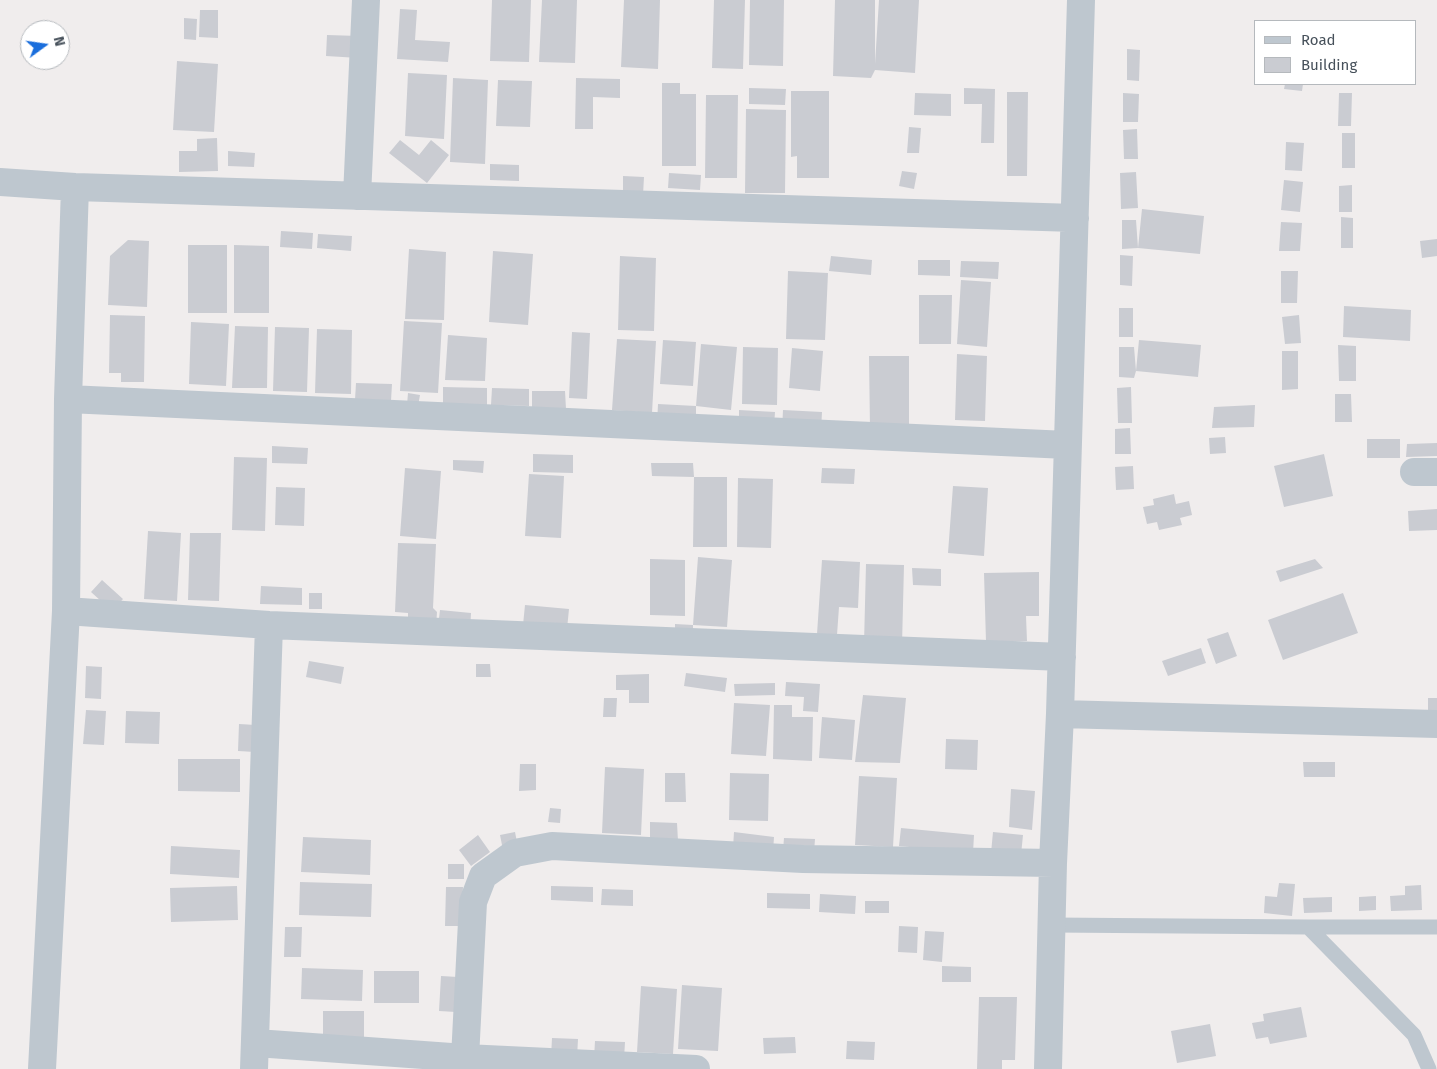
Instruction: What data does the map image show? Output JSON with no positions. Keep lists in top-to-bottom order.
{
  "legend": ["Road", "Building"],
  "north": "right"
}
